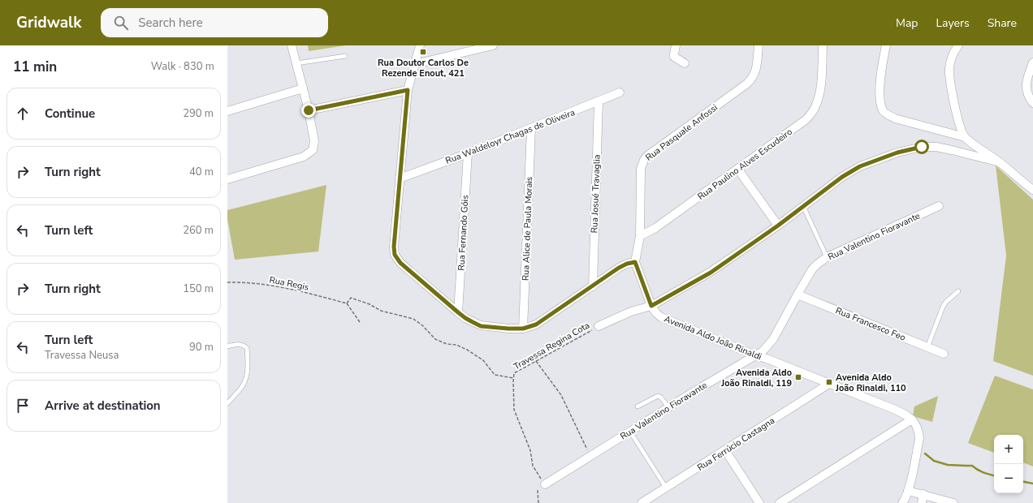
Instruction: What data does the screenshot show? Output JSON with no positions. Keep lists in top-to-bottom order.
{
  "streets": {
    "street": [
      "Rua Pasquale Anfossi",
      "Rua Waldeloyr Chagas de Oliveira",
      "Rua Paulino Alves Escudeiro",
      "Rua Josué Travaglia",
      "Rua Alice de Paula Morais",
      "Rua Fernando Góis",
      "Rua Valentino Fioravante",
      "Rua Francesco Feo",
      "Avenida Aldo João Rinaldi",
      "Rua Ferrúcio Castagna"
    ],
    "path": ["Rua Regis", "Travessa Regina Cota"]
  },
  "crossings": [
    ["Rua Pasquale Anfossi", "Rua Paulino Alves Escudeiro"],
    ["Rua Waldeloyr Chagas de Oliveira", "Rua Josué Travaglia"],
    ["Rua Waldeloyr Chagas de Oliveira", "Rua Alice de Paula Morais"],
    ["Rua Waldeloyr Chagas de Oliveira", "Rua Fernando Góis"],
    ["Rua Valentino Fioravante", "Rua Francesco Feo"],
    ["Rua Valentino Fioravante", "Avenida Aldo João Rinaldi"],
    ["Avenida Aldo João Rinaldi", "Rua Ferrúcio Castagna"]
  ],
  "places": {
    "transit": ["Rua Doutor Carlos De Rezende Enout, 421", "Avenida Aldo João Rinaldi, 119", "Avenida Aldo João Rinaldi, 110"]
  },
  "page": {
    "header": "Gridwalk",
    "search": "Search here",
    "nav": ["Map", "Layers", "Share"],
    "heading": ["11 min", "Walk · 830 m"],
    "list": [
      ["Continue", "290 m"],
      ["Turn right", "40 m"],
      ["Turn left", "260 m"],
      ["Turn right", "150 m"],
      ["Turn left", "Travessa Neusa", "90 m"],
      "Arrive at destination"
    ],
    "map_buttons": ["+", "−"]
  }
}
